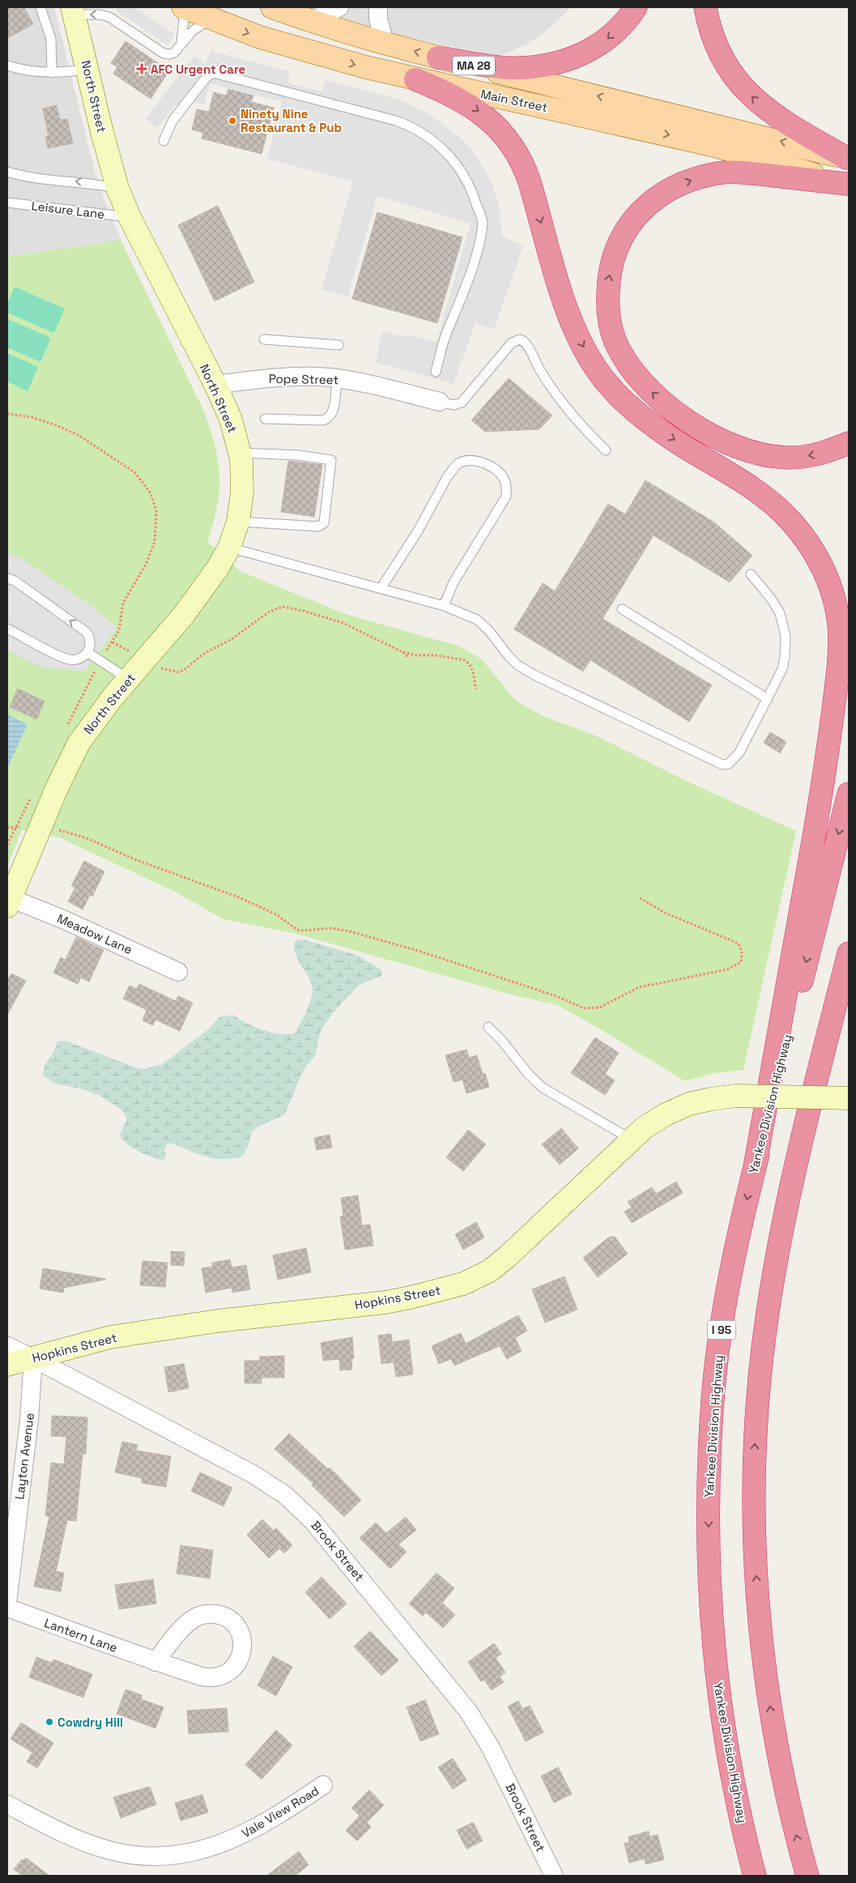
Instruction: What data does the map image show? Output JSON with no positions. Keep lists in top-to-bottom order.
{
  "streets": {
    "highway": ["Yankee Division Highway", "I 95"],
    "main road": [
      "MA 28",
      "North Street",
      "Main Street",
      "Hopkins Street"
    ],
    "street": [
      "Pope Street",
      "Meadow Lane",
      "Layton Avenue",
      "Brook Street",
      "Lantern Lane",
      "Vale View Road"
    ],
    "lane": ["Leisure Lane"]
  },
  "crossings": [
    ["North Street", "Leisure Lane"],
    ["North Street", "Pope Street"],
    ["North Street", "Meadow Lane"],
    ["Hopkins Street", "Layton Avenue"],
    ["Hopkins Street", "Brook Street"],
    ["Layton Avenue", "Brook Street"]
  ],
  "places": {
    "health": ["AFC Urgent Care"],
    "other": ["Ninety Nine Restaurant & Pub", "Cowdry Hill"]
  }
}
